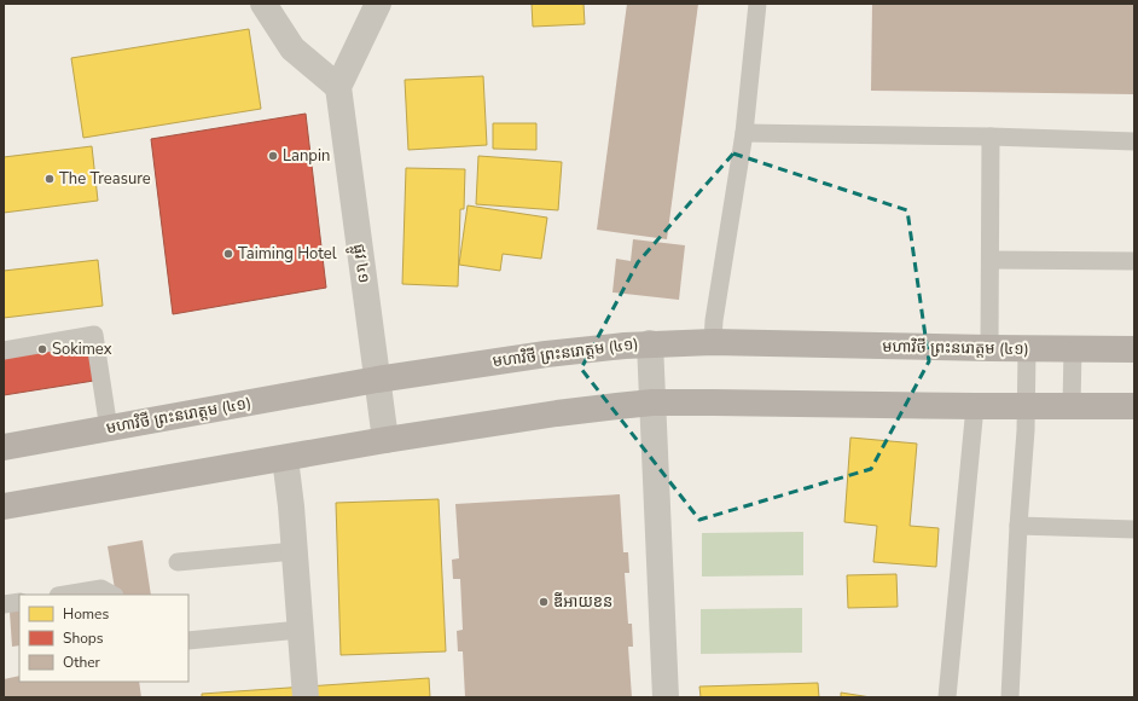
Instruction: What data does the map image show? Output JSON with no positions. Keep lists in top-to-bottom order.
{
  "streets": {
    "main road": ["មហាវិថី ព្រះនរោត្តម (៤១)"],
    "street": ["ផ្លូវ ៤១"]
  },
  "crossings": [
    ["ផ្លូវ ៤១", "មហាវិថី ព្រះនរោត្តម (៤១)"]
  ],
  "places": [
    "Lanpin",
    "The Treasure",
    "Taiming Hotel",
    "Sokimex",
    "ឌីអាយខន"
  ],
  "legend": ["Homes", "Shops", "Other"]
}
